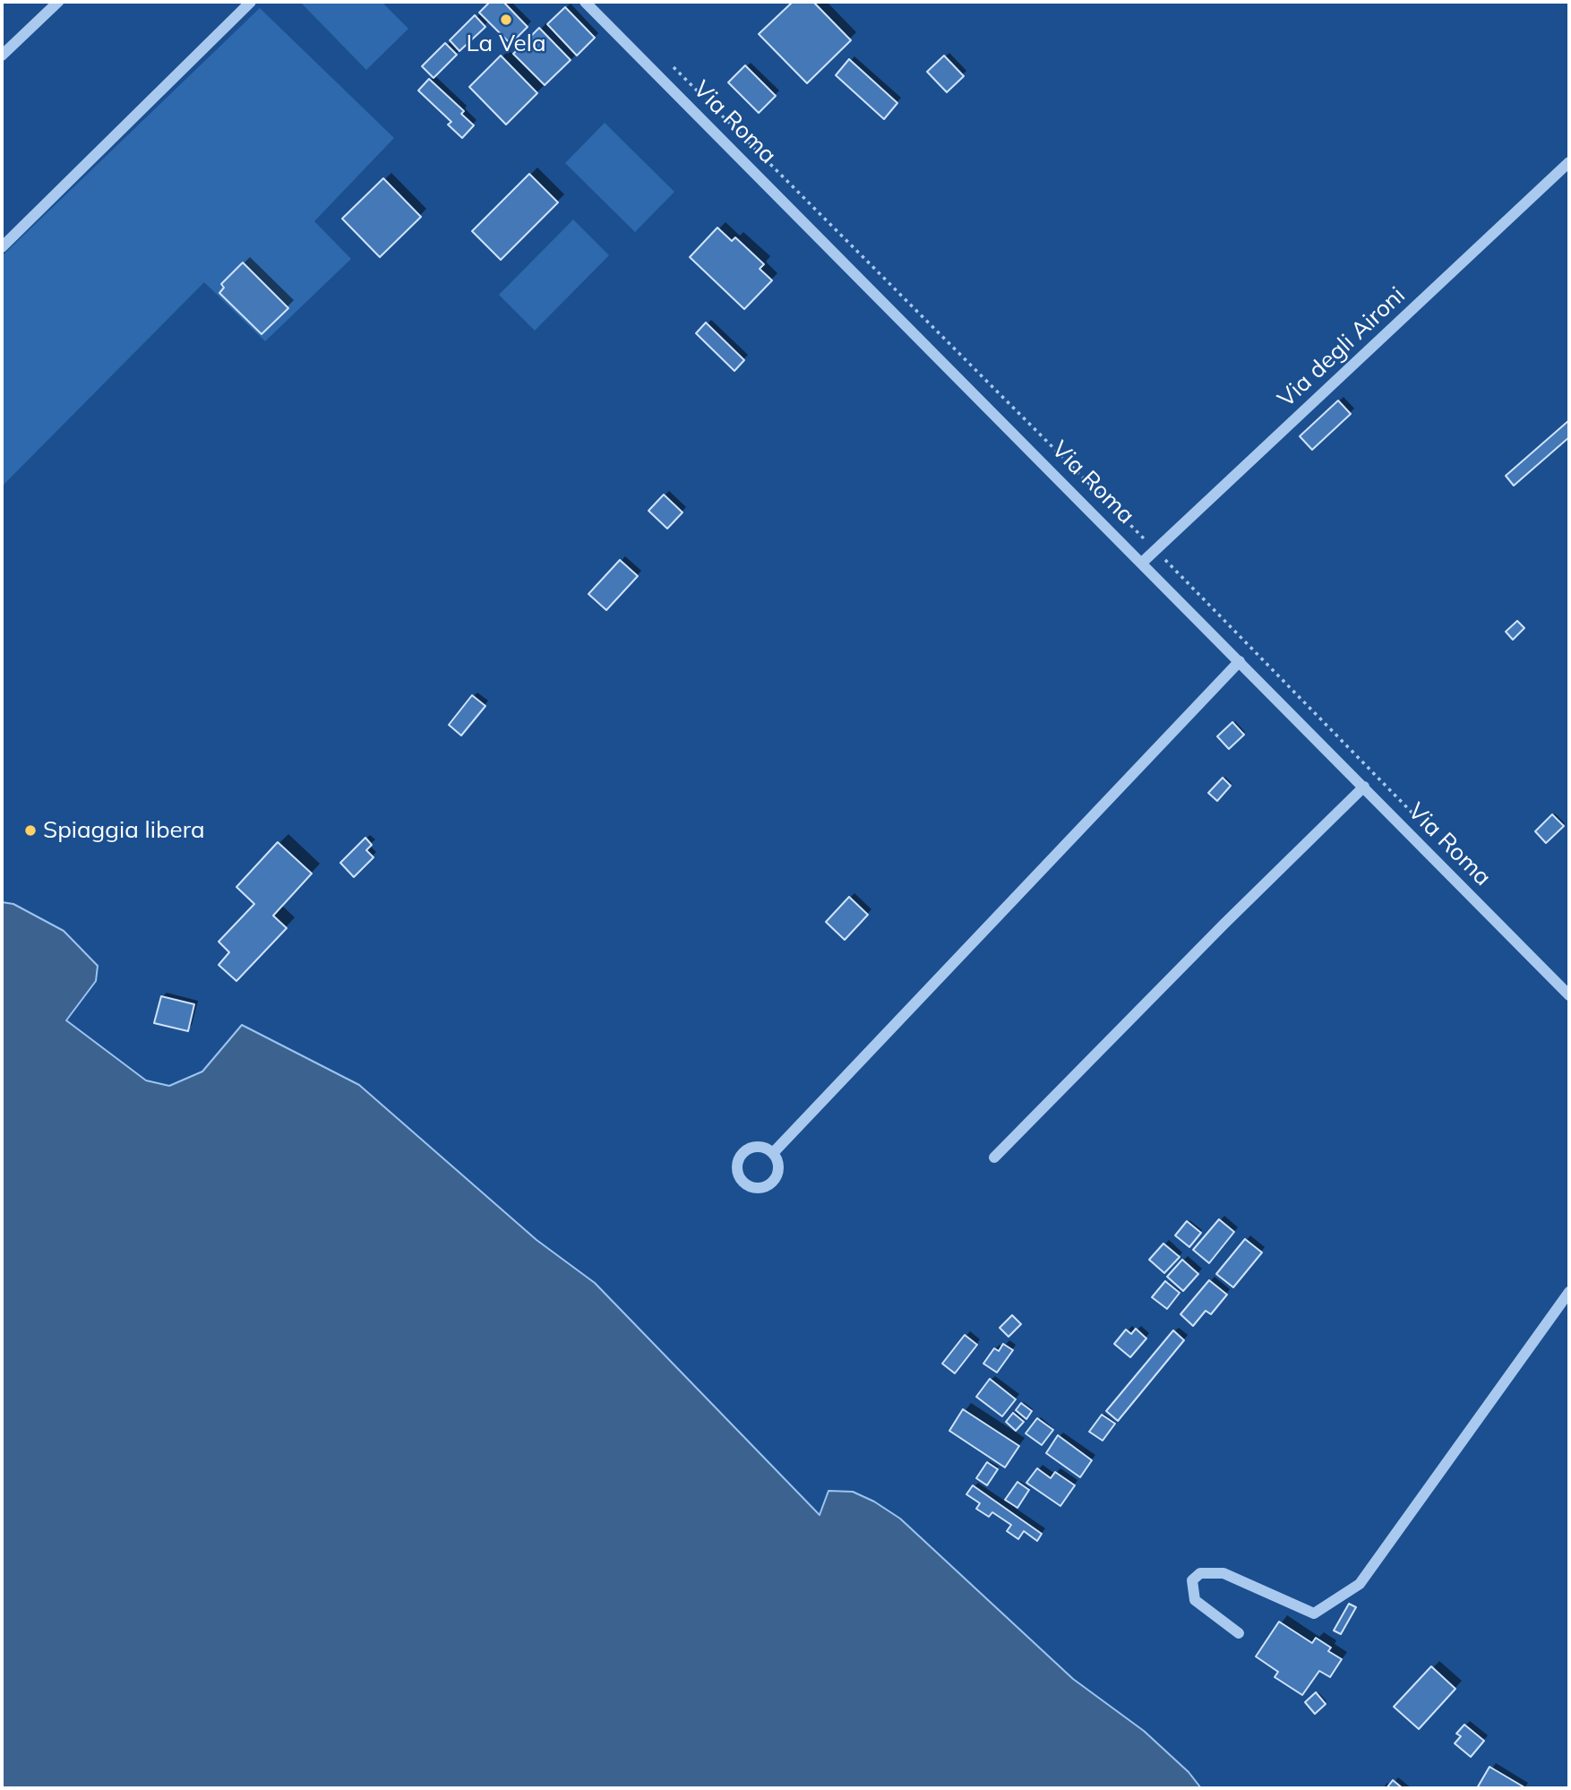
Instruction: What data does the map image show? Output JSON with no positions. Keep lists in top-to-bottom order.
{
  "streets": {
    "street": ["Via Roma", "Via degli Aironi"]
  },
  "crossings": [
    ["Via Roma", "Via degli Aironi"]
  ],
  "places": ["La Vela", "Spiaggia libera"]
}
